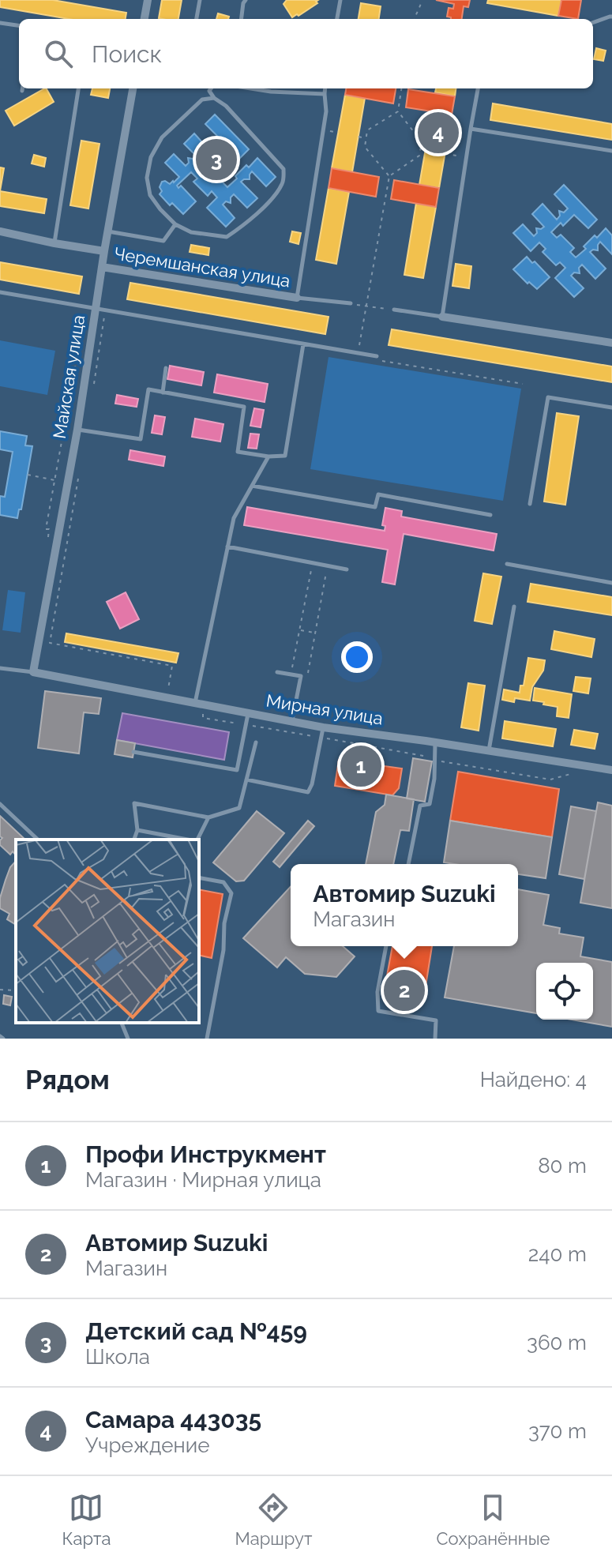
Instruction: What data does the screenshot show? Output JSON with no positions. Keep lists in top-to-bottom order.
{
  "streets": {
    "street": ["Черемшанская улица", "Майская улица", "Мирная улица"]
  },
  "crossings": [
    ["Черемшанская улица", "Майская улица"],
    ["Майская улица", "Мирная улица"]
  ],
  "page": {
    "search": "Поиск",
    "pins": [
      "4",
      "3",
      "1",
      "2"
    ],
    "popup": ["Автомир Suzuki", "Магазин"],
    "heading": ["Рядом", "Найдено: 4"],
    "list": [
      {
        "mark": "1",
        "name": "Профи Инструкмент",
        "note": "Магазин · Мирная улица",
        "value": "80 m"
      },
      {
        "mark": "2",
        "name": "Автомир Suzuki",
        "note": "Магазин",
        "value": "240 m"
      },
      {
        "mark": "3",
        "name": "Детский сад №459",
        "note": "Школа",
        "value": "360 m"
      },
      {
        "mark": "4",
        "name": "Самара 443035",
        "note": "Учреждение",
        "value": "370 m"
      }
    ],
    "nav": ["Карта", "Маршрут", "Сохранённые"]
  }
}
